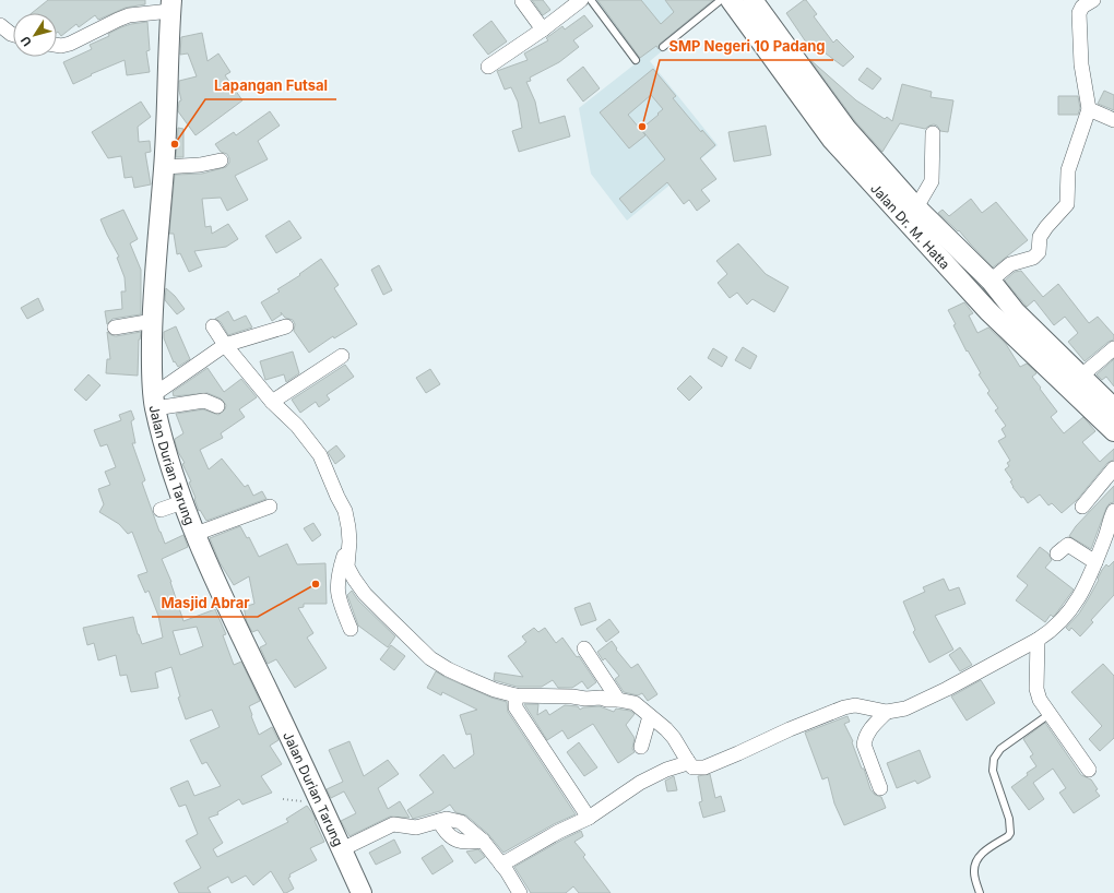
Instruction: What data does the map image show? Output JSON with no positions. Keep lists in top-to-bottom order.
{
  "streets": {
    "main road": ["Jalan Dr. M. Hatta", "Jalan Durian Tarung"]
  },
  "places": ["SMP Negeri 10 Padang", "Lapangan Futsal", "Masjid Abrar"],
  "north": "bottom left"
}
